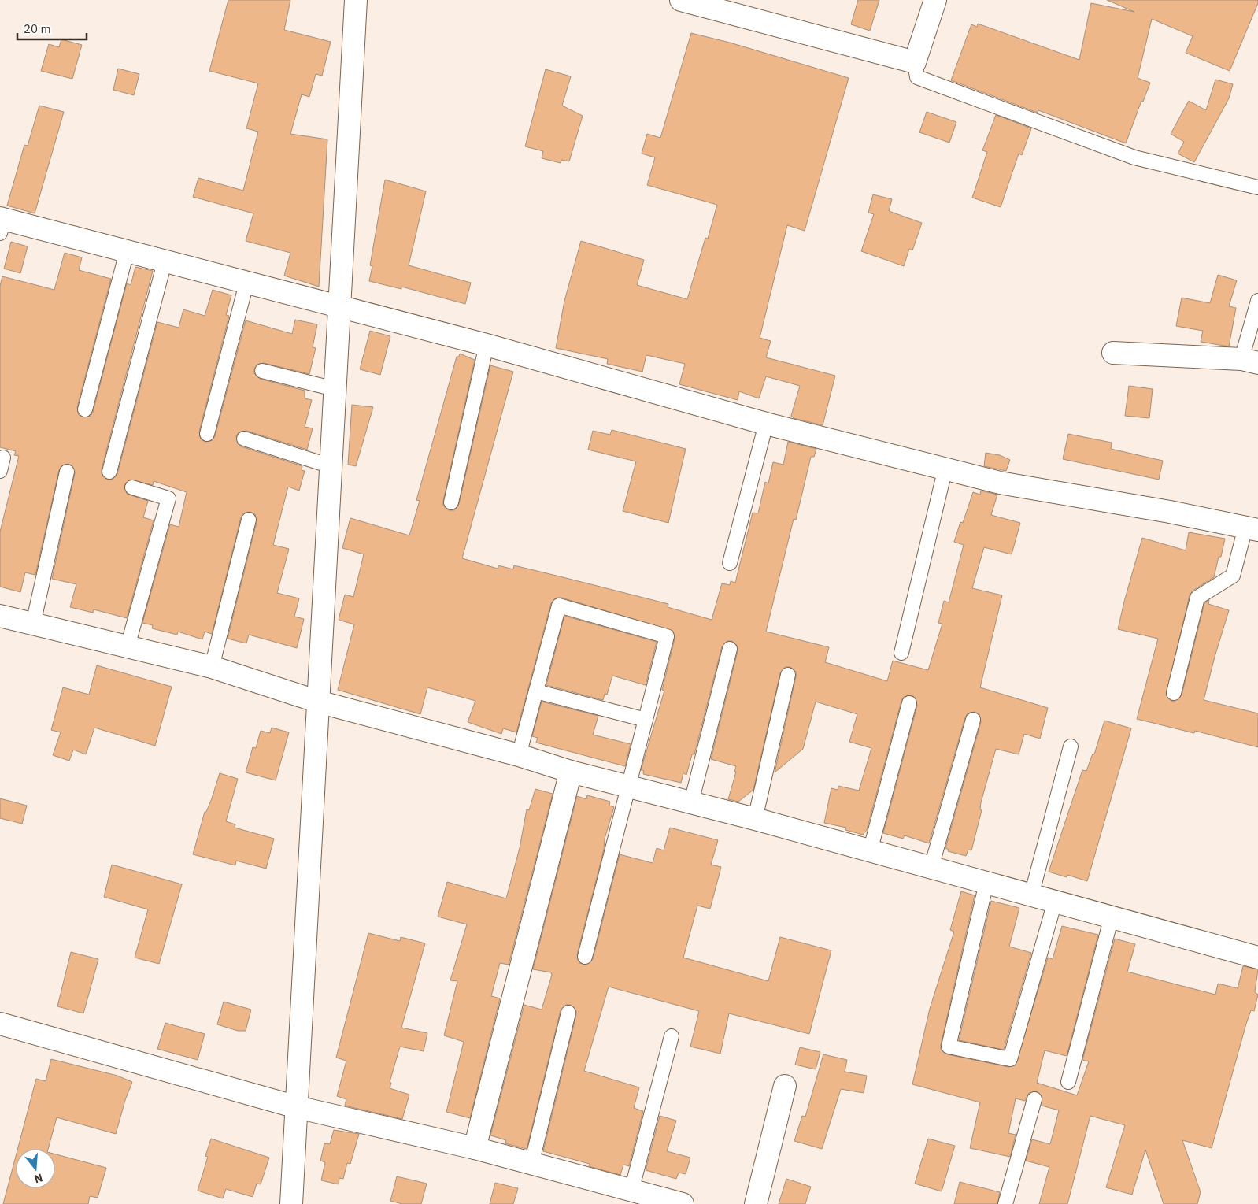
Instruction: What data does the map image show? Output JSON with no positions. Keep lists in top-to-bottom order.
{
  "scale_bar": "20 m",
  "north": "bottom"
}
